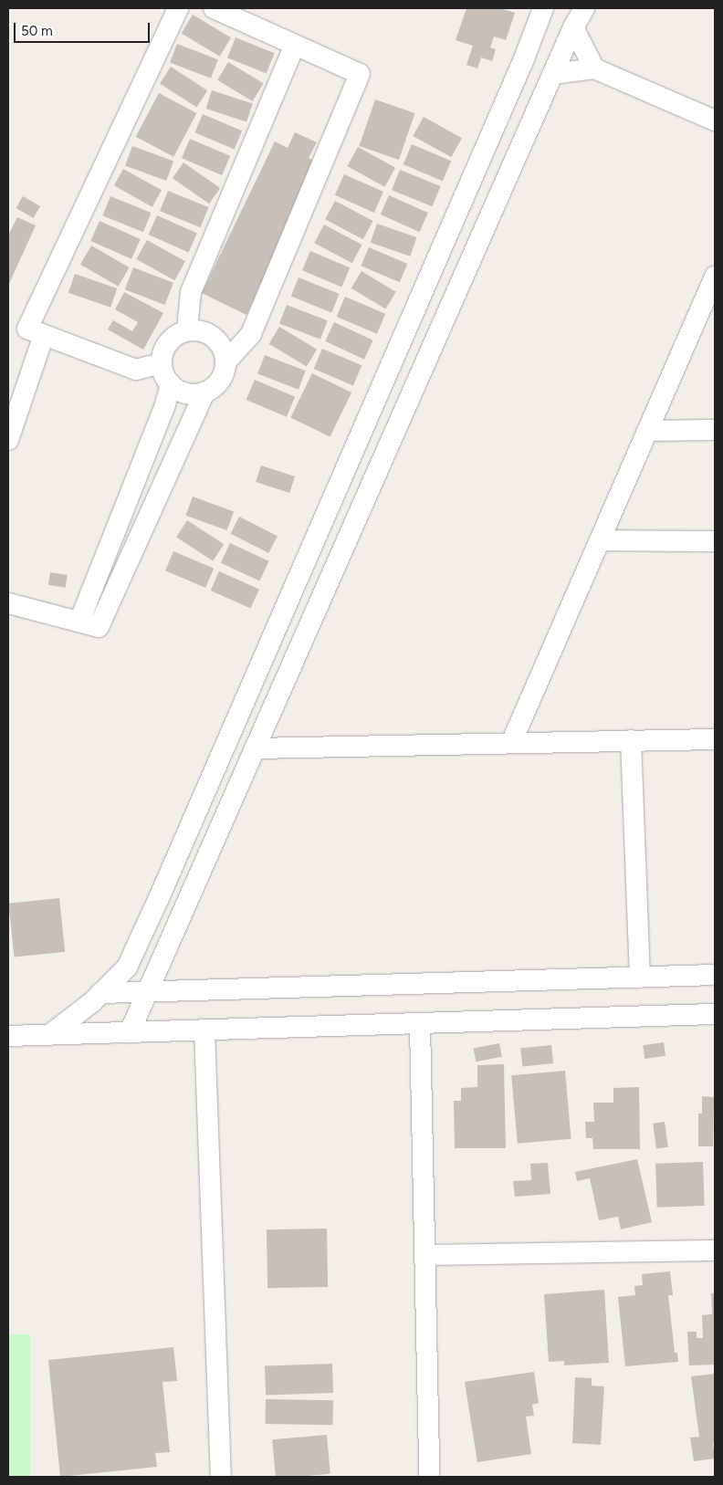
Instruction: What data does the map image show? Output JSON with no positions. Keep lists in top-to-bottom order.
{
  "scale_bar": "50 m"
}
